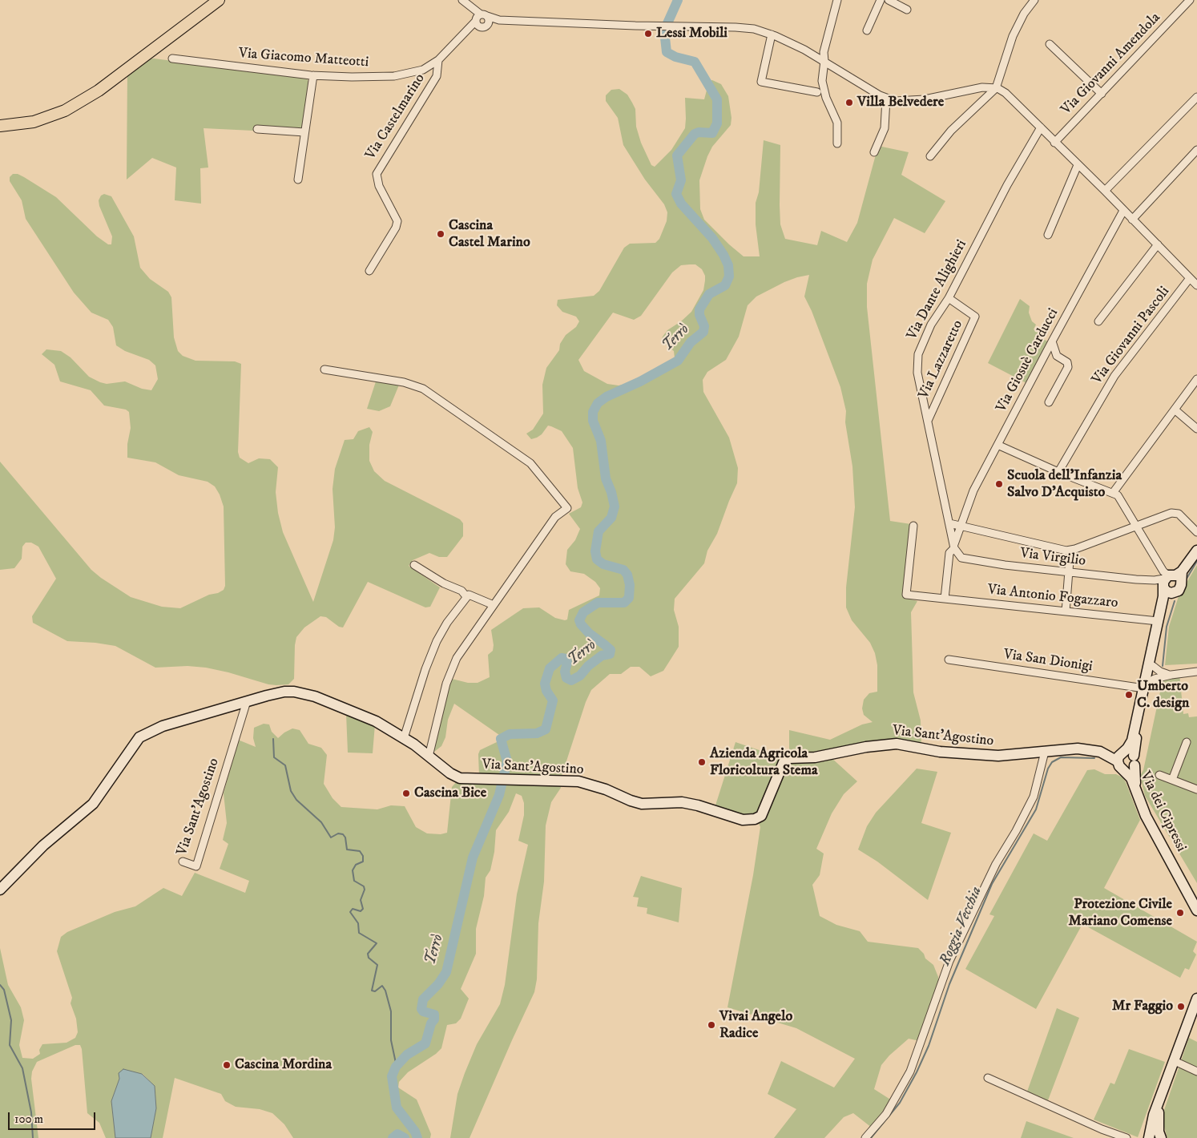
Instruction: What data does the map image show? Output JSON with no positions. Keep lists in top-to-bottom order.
{
  "streets": {
    "street": [
      "Via Giacomo Matteotti",
      "Via Giovanni Amendola",
      "Via Castelmarino",
      "Via Dante Alighieri",
      "Via Giovanni Pascoli",
      "Via Lazzaretto",
      "Via Giosuè Carducci",
      "Via Virgilio",
      "Via Antonio Fogazzaro",
      "Via San Dionigi",
      "Via Sant'Agostino",
      "Via dei Cipressi"
    ]
  },
  "crossings": [
    ["Via Giacomo Matteotti", "Via Castelmarino"],
    ["Via Dante Alighieri", "Via Lazzaretto"],
    ["Via Dante Alighieri", "Via Giosuè Carducci"],
    ["Via Dante Alighieri", "Via Virgilio"],
    ["Via Giosuè Carducci", "Via Virgilio"],
    ["Via San Dionigi", "Via dei Cipressi"],
    ["Via Sant'Agostino", "Via dei Cipressi"]
  ],
  "water": ["Terrò", "Roggia Vecchia"],
  "places": [
    "Lessi Mobili",
    "Villa Belvedere",
    "Cascina Castel Marino",
    "Scuola dell'Infanzia Salvo D'Acquisto",
    "Umberto C. design",
    "Azienda Agricola Floricoltura Stema",
    "Cascina Bice",
    "Protezione Civile Mariano Comense",
    "Mr Faggio",
    "Vivai Angelo Radice",
    "Cascina Mordina"
  ],
  "scale_bar": "100 m"
}
